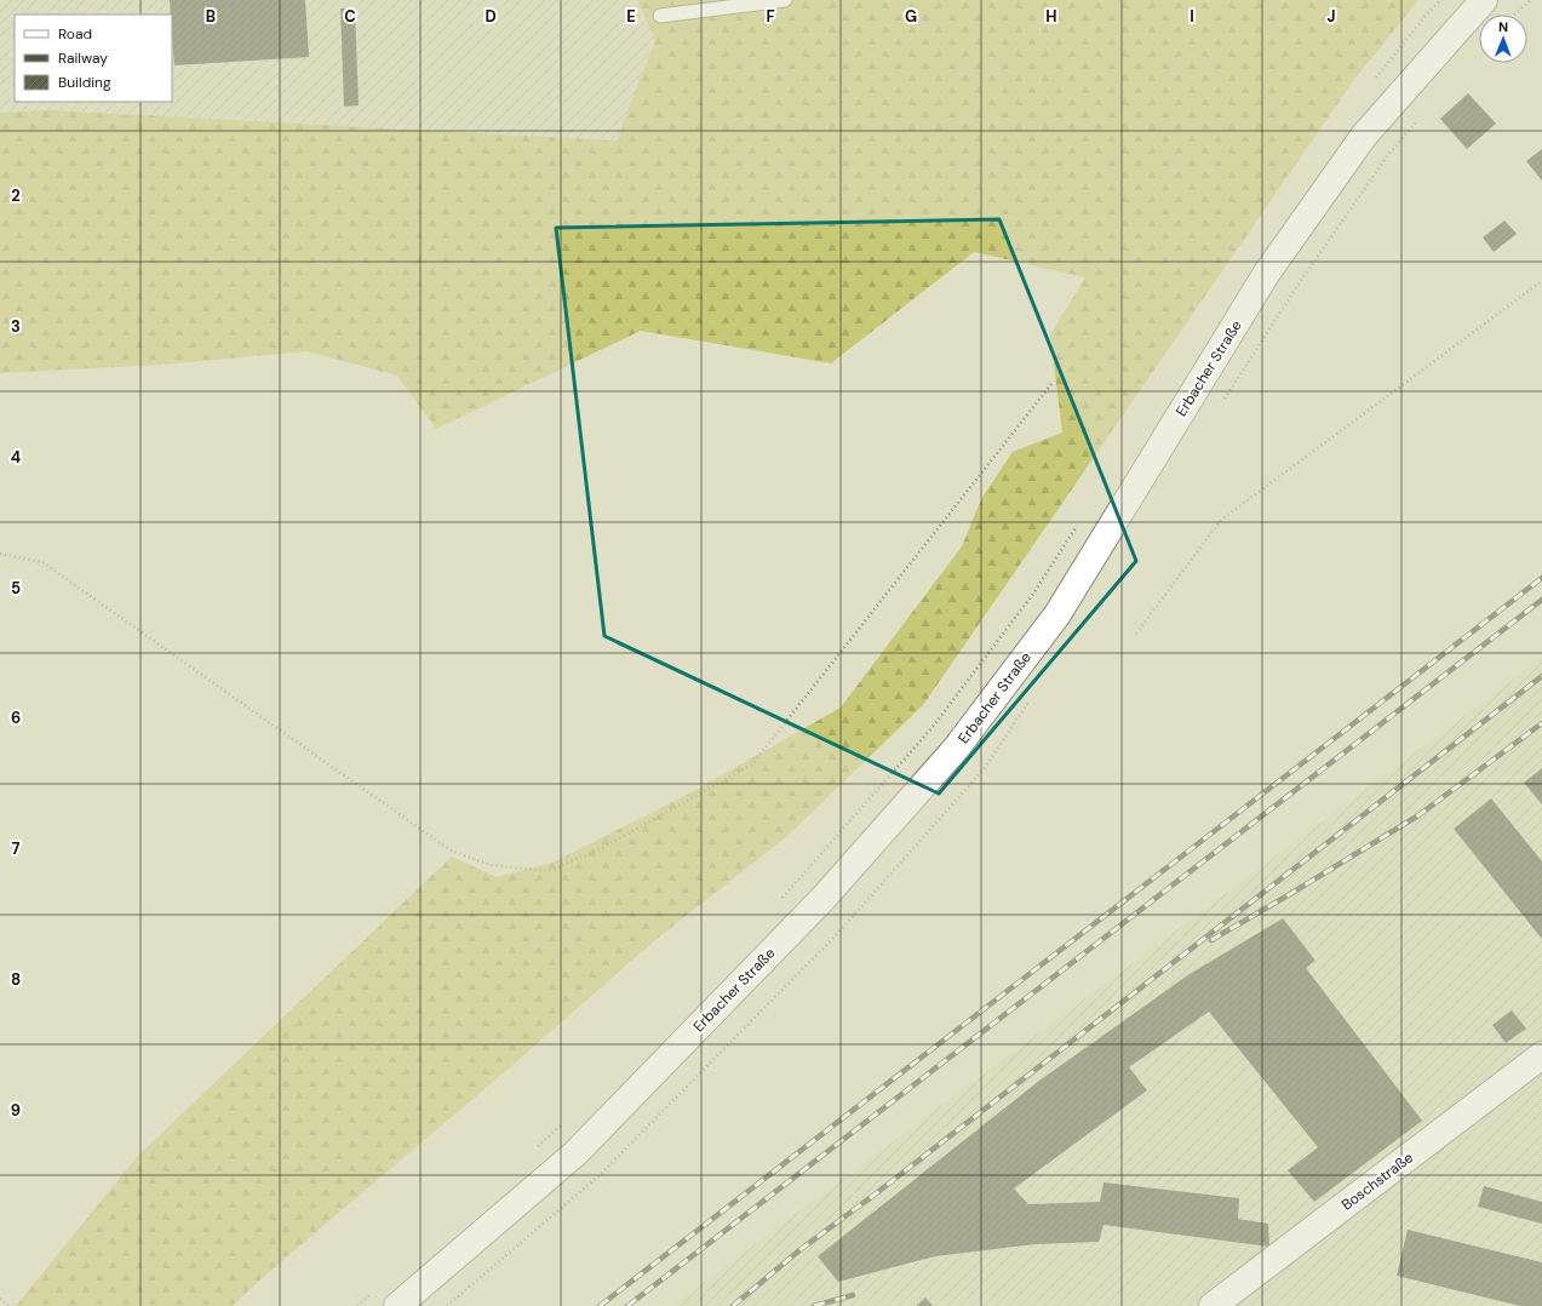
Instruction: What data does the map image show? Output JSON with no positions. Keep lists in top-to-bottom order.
{
  "streets": {
    "main road": ["Erbacher Straße", "Boschstraße"]
  },
  "legend": ["Road", "Railway", "Building"],
  "north": "top",
  "grid": {
    "columns": [
      "B",
      "C",
      "D",
      "E",
      "F",
      "G",
      "H",
      "I",
      "J"
    ],
    "rows": [
      "2",
      "3",
      "4",
      "5",
      "6",
      "7",
      "8",
      "9"
    ]
  }
}
